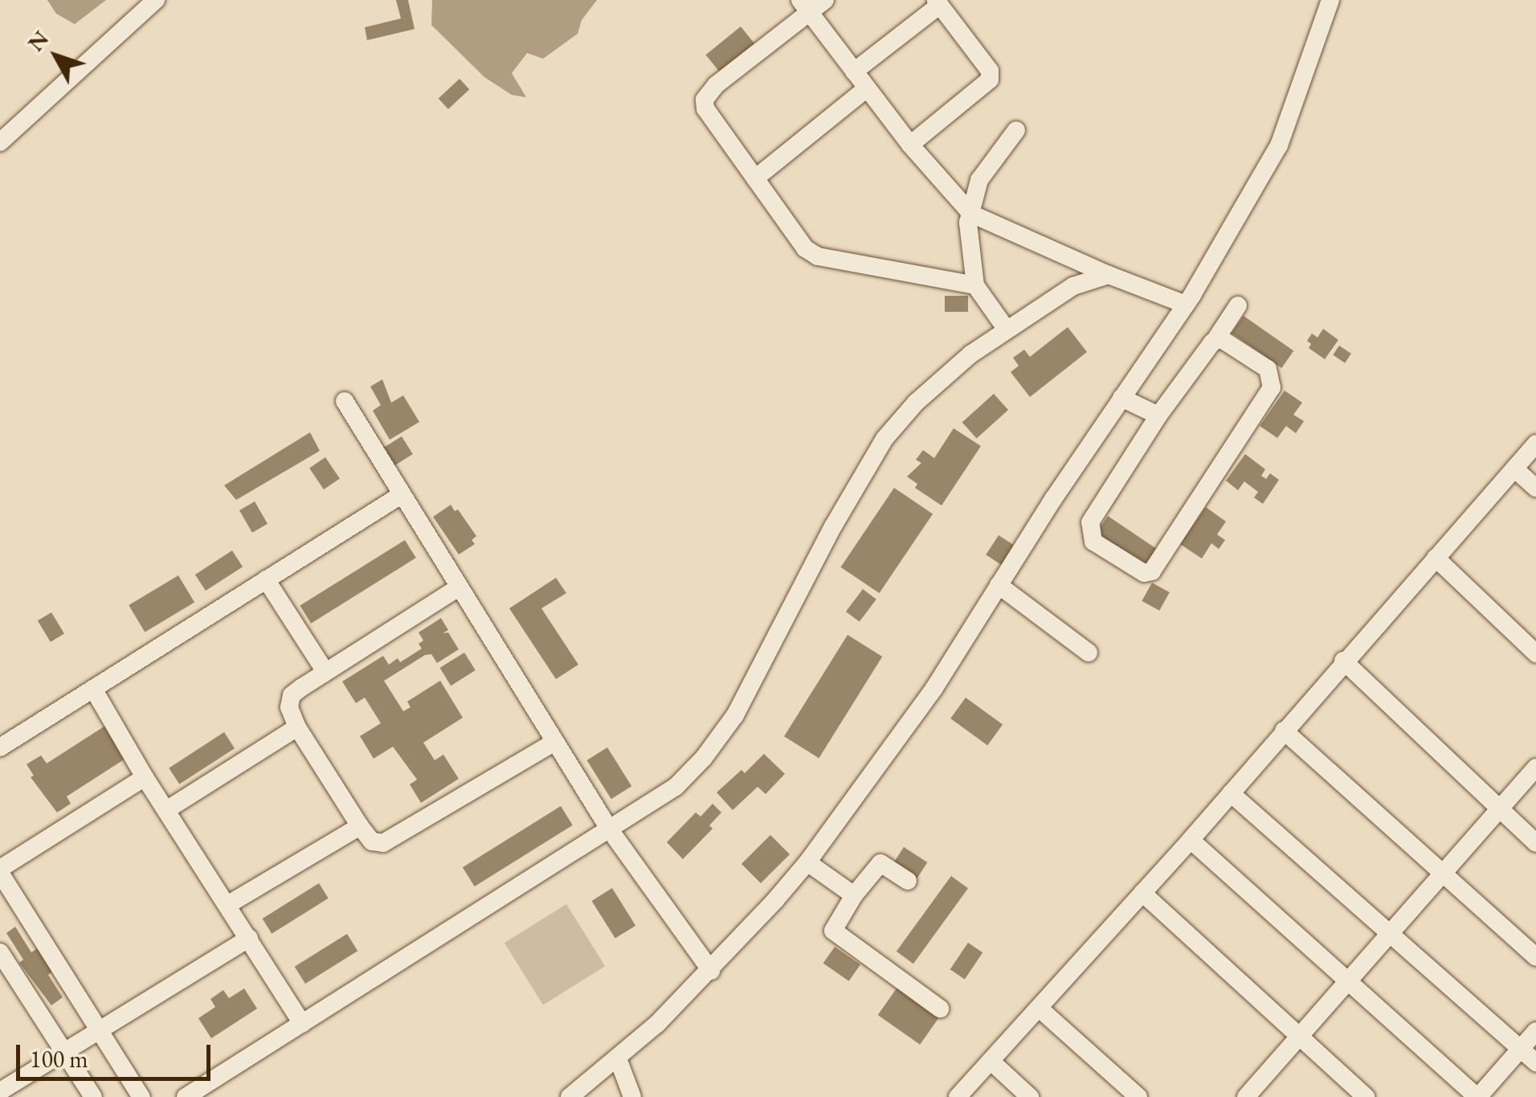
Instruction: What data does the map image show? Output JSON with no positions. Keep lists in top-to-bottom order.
{
  "scale_bar": "100 m",
  "north": "top left"
}
